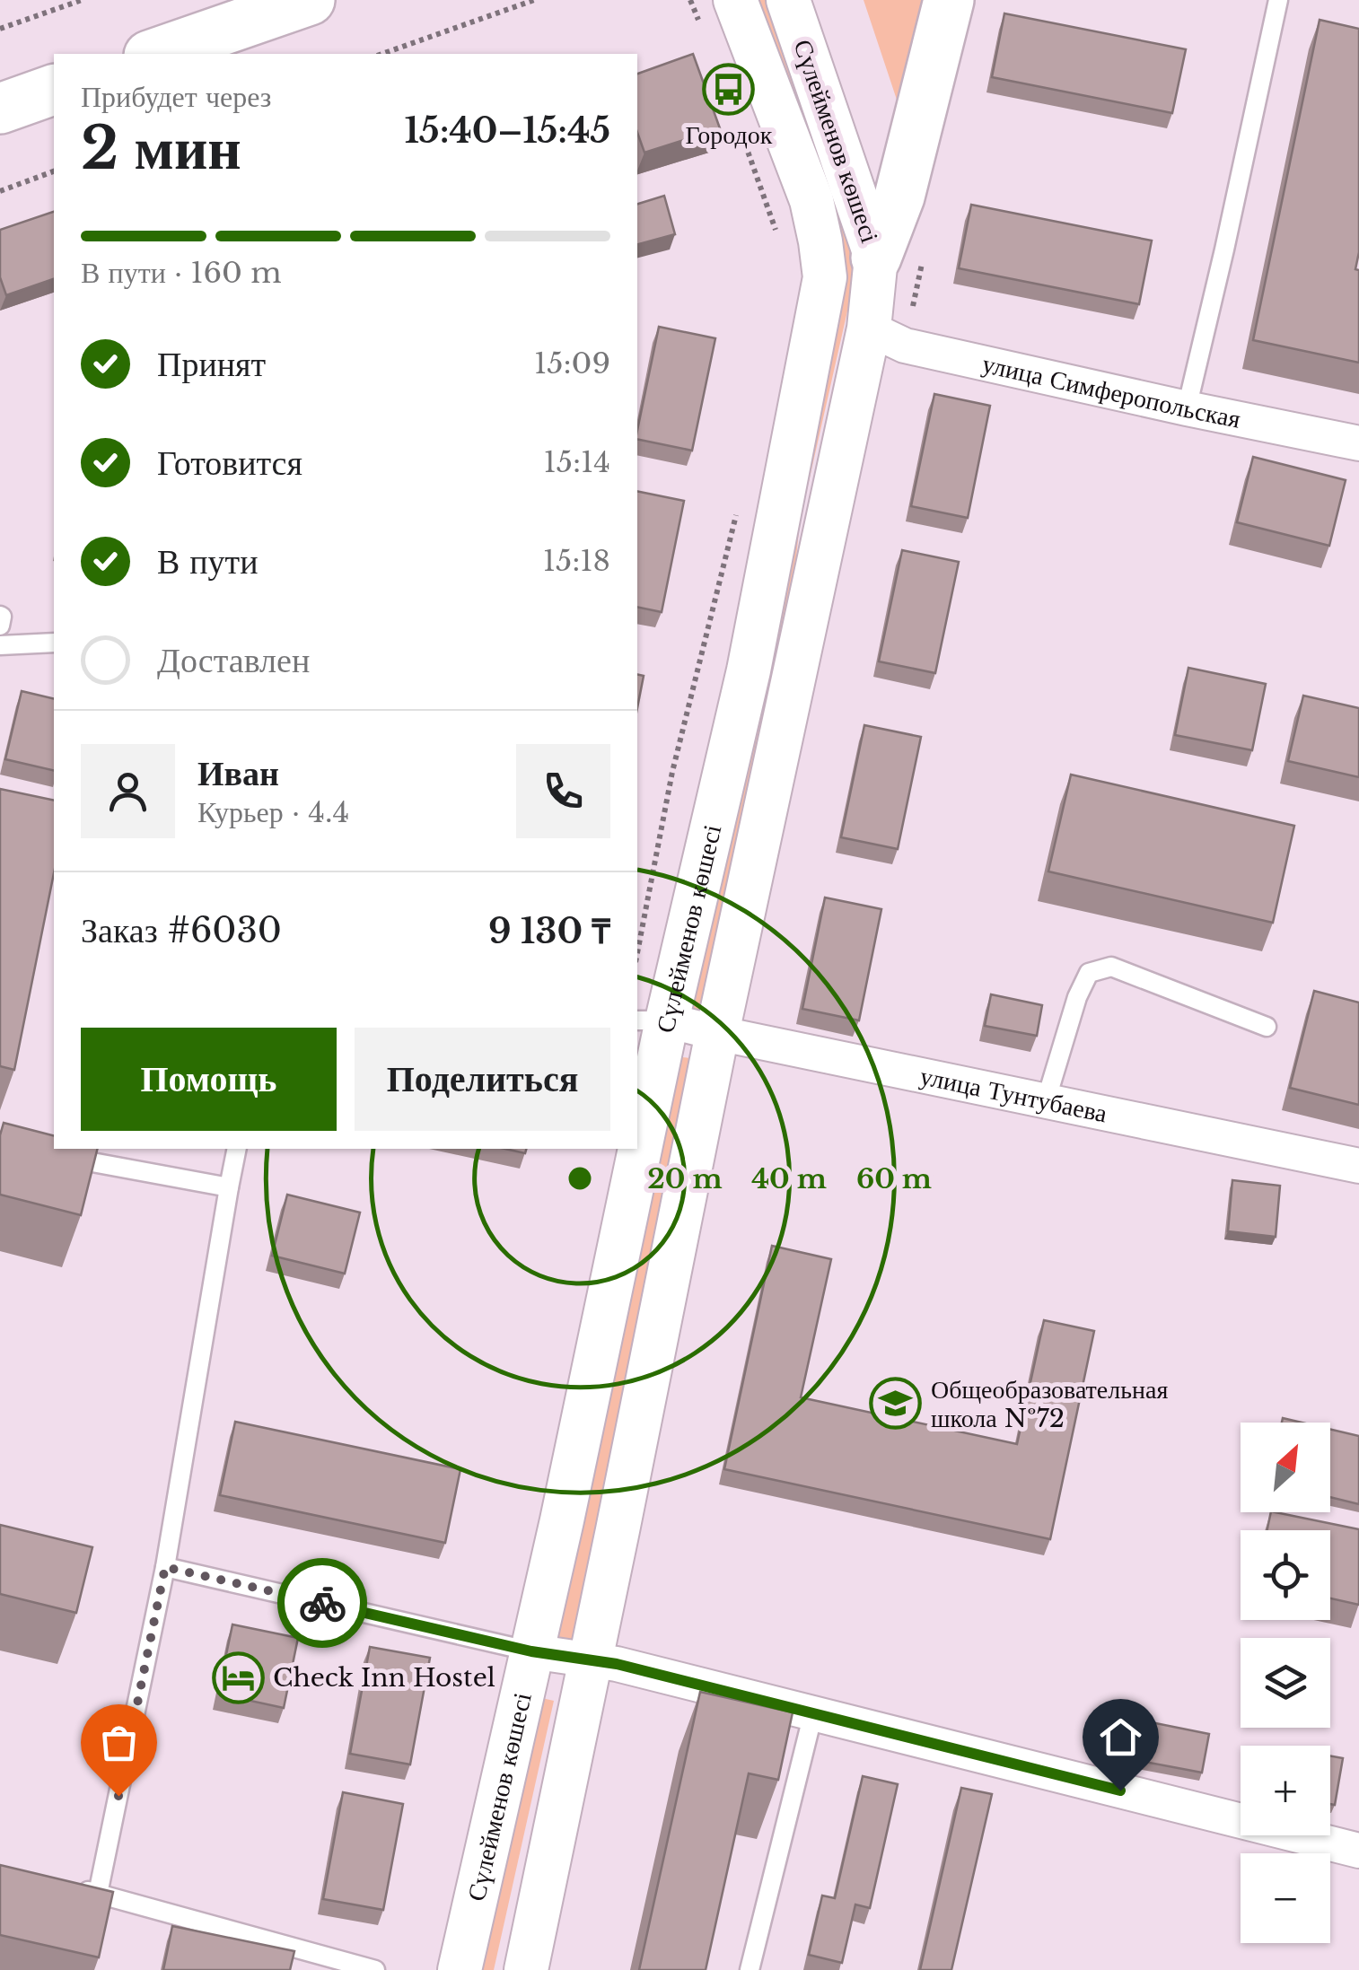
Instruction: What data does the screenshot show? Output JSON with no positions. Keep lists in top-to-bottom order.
{
  "streets": {
    "street": ["Сүлейменов көшесі", "улица Симферопольская", "улица Тунтубаева"]
  },
  "crossings": [
    ["Сүлейменов көшесі", "улица Симферопольская"],
    ["Сүлейменов көшесі", "улица Тунтубаева"]
  ],
  "places": {
    "bus stop": ["Городок"],
    "school or university": ["Общеобразовательная школа №72"],
    "hotel": ["Check Inn Hostel"]
  },
  "north": "top right",
  "page": {
    "heading": ["2 мин", "Прибудет через", "15:40–15:45"],
    "panel": [
      "Иван",
      "Курьер · 4.4",
      "Заказ #6030",
      "9 130 ₸"
    ],
    "bar": "В пути · 160 m",
    "list": [
      ["Принят", "15:09"],
      ["Готовится", "15:14"],
      ["В пути", "15:18"],
      "Доставлен"
    ],
    "buttons": ["Помощь", "Поделиться"],
    "map_buttons": ["+", "−"]
  },
  "rings": ["20 m", "40 m", "60 m"]
}
